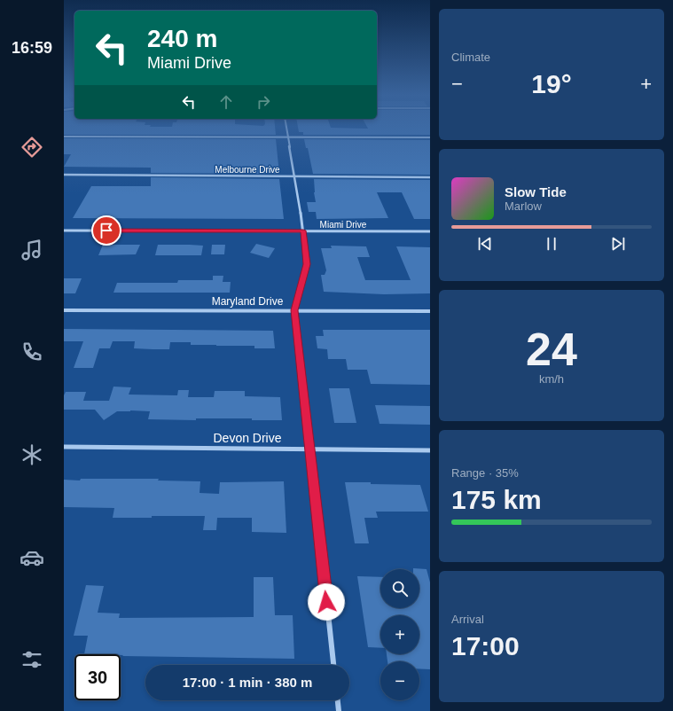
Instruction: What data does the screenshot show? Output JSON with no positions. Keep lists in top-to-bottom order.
{
  "streets": {
    "street": [
      "Melbourne Drive",
      "Miami Drive",
      "Maryland Drive",
      "Devon Drive"
    ]
  },
  "page": {
    "tabs": "16:59",
    "tile": [
      "Climate",
      ["24", "km/h"],
      ["Range · 35%", "175 km"],
      ["Arrival", "17:00"]
    ],
    "turn": ["240 m", "Miami Drive"],
    "heat": ["−", "19°", "+"],
    "song": ["Slow Tide", "Marlow"],
    "map_buttons": ["+", "−"],
    "limit": "30",
    "trip": "17:00 · 1 min · 380 m"
  }
}
